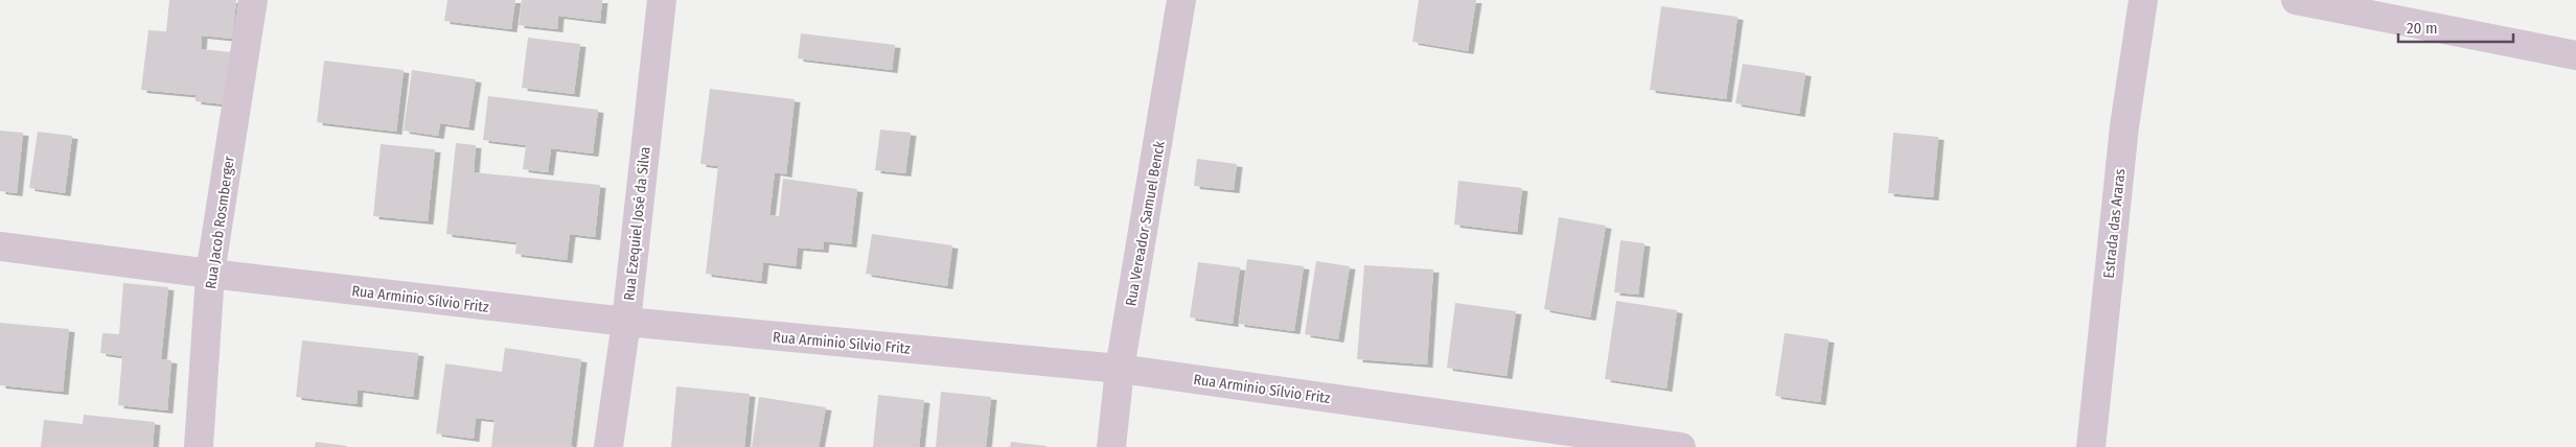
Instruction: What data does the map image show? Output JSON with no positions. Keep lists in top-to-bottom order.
{
  "streets": {
    "street": [
      "Rua Jacob Rosmberger",
      "Rua Ezequiel José da Silva",
      "Rua Vereador Samuel Benck",
      "Estrada das Araras",
      "Rua Arminio Sílvio Fritz"
    ]
  },
  "crossings": [
    ["Rua Jacob Rosmberger", "Rua Arminio Sílvio Fritz"],
    ["Rua Ezequiel José da Silva", "Rua Arminio Sílvio Fritz"],
    ["Rua Vereador Samuel Benck", "Rua Arminio Sílvio Fritz"]
  ],
  "scale_bar": "20 m"
}
